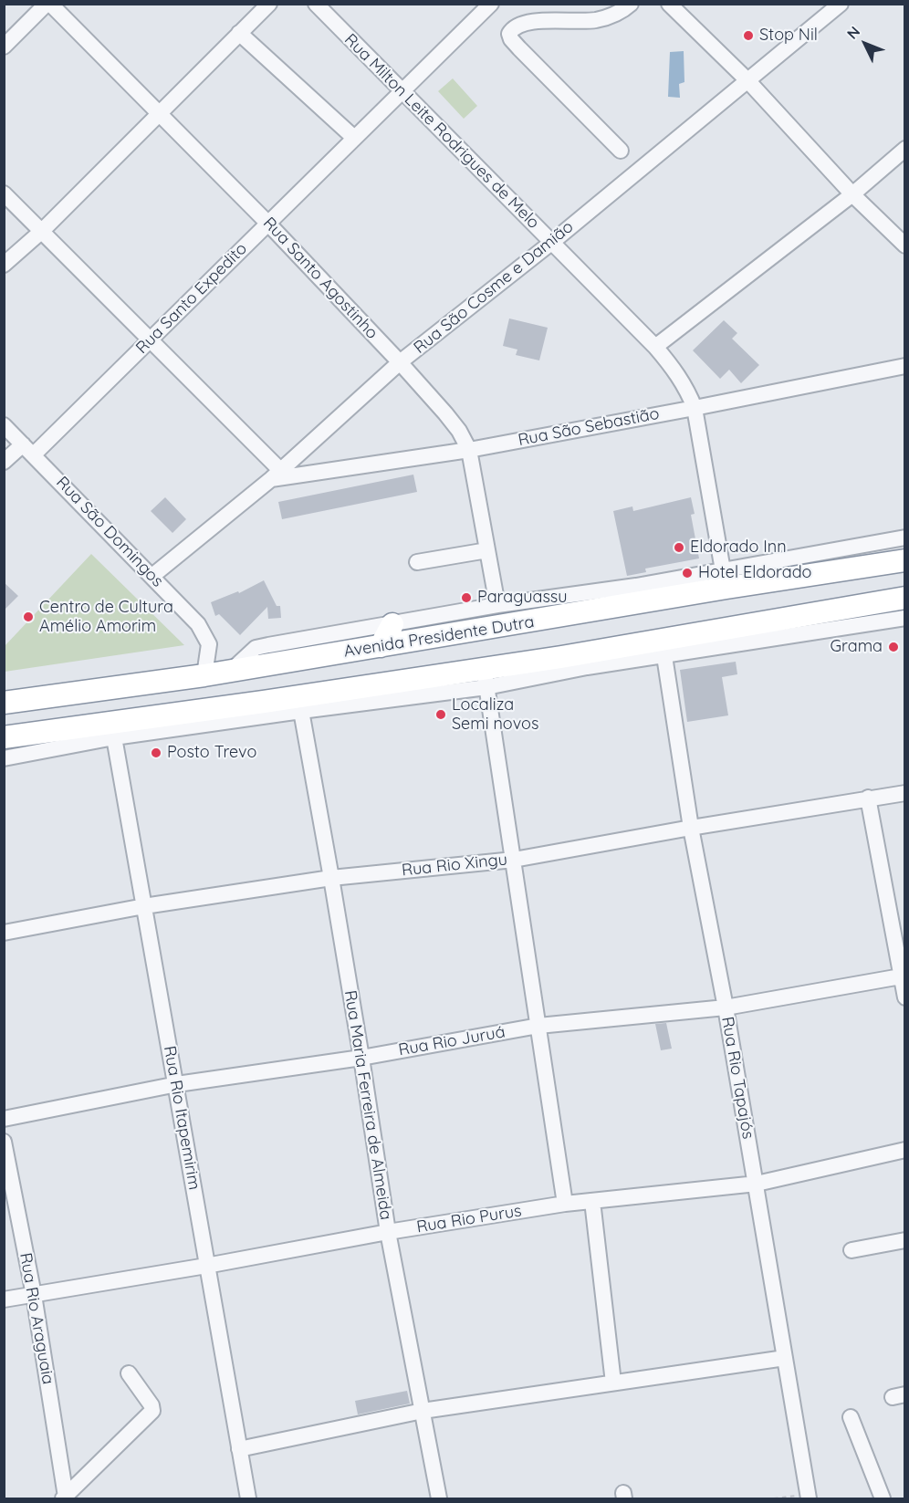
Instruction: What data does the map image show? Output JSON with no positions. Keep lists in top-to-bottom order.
{
  "streets": {
    "highway": ["Avenida Presidente Dutra"],
    "street": [
      "Rua Milton Leite Rodrigues de Melo",
      "Rua Santo Agostinho",
      "Rua São Cosme e Damião",
      "Rua Santo Expedito",
      "Rua São Sebastião",
      "Rua São Domingos",
      "Rua Rio Xingu",
      "Rua Rio Juruá",
      "Rua Rio Tapajós",
      "Rua Maria Ferreira de Almeida",
      "Rua Rio Itapemirim",
      "Rua Rio Purus",
      "Rua Rio Araguaia"
    ]
  },
  "crossings": [
    ["Rua Milton Leite Rodrigues de Melo", "Rua São Cosme e Damião"],
    ["Rua Milton Leite Rodrigues de Melo", "Rua Santo Expedito"],
    ["Rua Milton Leite Rodrigues de Melo", "Rua São Sebastião"],
    ["Rua Santo Agostinho", "Rua São Cosme e Damião"],
    ["Rua Santo Agostinho", "Rua Santo Expedito"],
    ["Rua Santo Agostinho", "Rua São Sebastião"],
    ["Rua São Cosme e Damião", "Rua São Sebastião"],
    ["Rua São Cosme e Damião", "Rua São Domingos"],
    ["Rua Santo Expedito", "Rua São Domingos"],
    ["Rua São Domingos", "Avenida Presidente Dutra"],
    ["Rua Rio Xingu", "Rua Rio Tapajós"],
    ["Rua Rio Xingu", "Rua Maria Ferreira de Almeida"],
    ["Rua Rio Xingu", "Rua Rio Itapemirim"],
    ["Rua Rio Juruá", "Rua Rio Tapajós"],
    ["Rua Rio Juruá", "Rua Maria Ferreira de Almeida"],
    ["Rua Rio Juruá", "Rua Rio Itapemirim"],
    ["Rua Rio Tapajós", "Rua Rio Purus"],
    ["Rua Maria Ferreira de Almeida", "Rua Rio Purus"],
    ["Rua Rio Itapemirim", "Rua Rio Purus"],
    ["Rua Rio Purus", "Rua Rio Araguaia"]
  ],
  "places": [
    "Stop Nil",
    "Eldorado Inn",
    "Hotel Eldorado",
    "Paraguassu",
    "Centro de Cultura Amélio Amorim",
    "Grama",
    "Localiza Semi novos",
    "Posto Trevo"
  ],
  "north": "top left"
}
